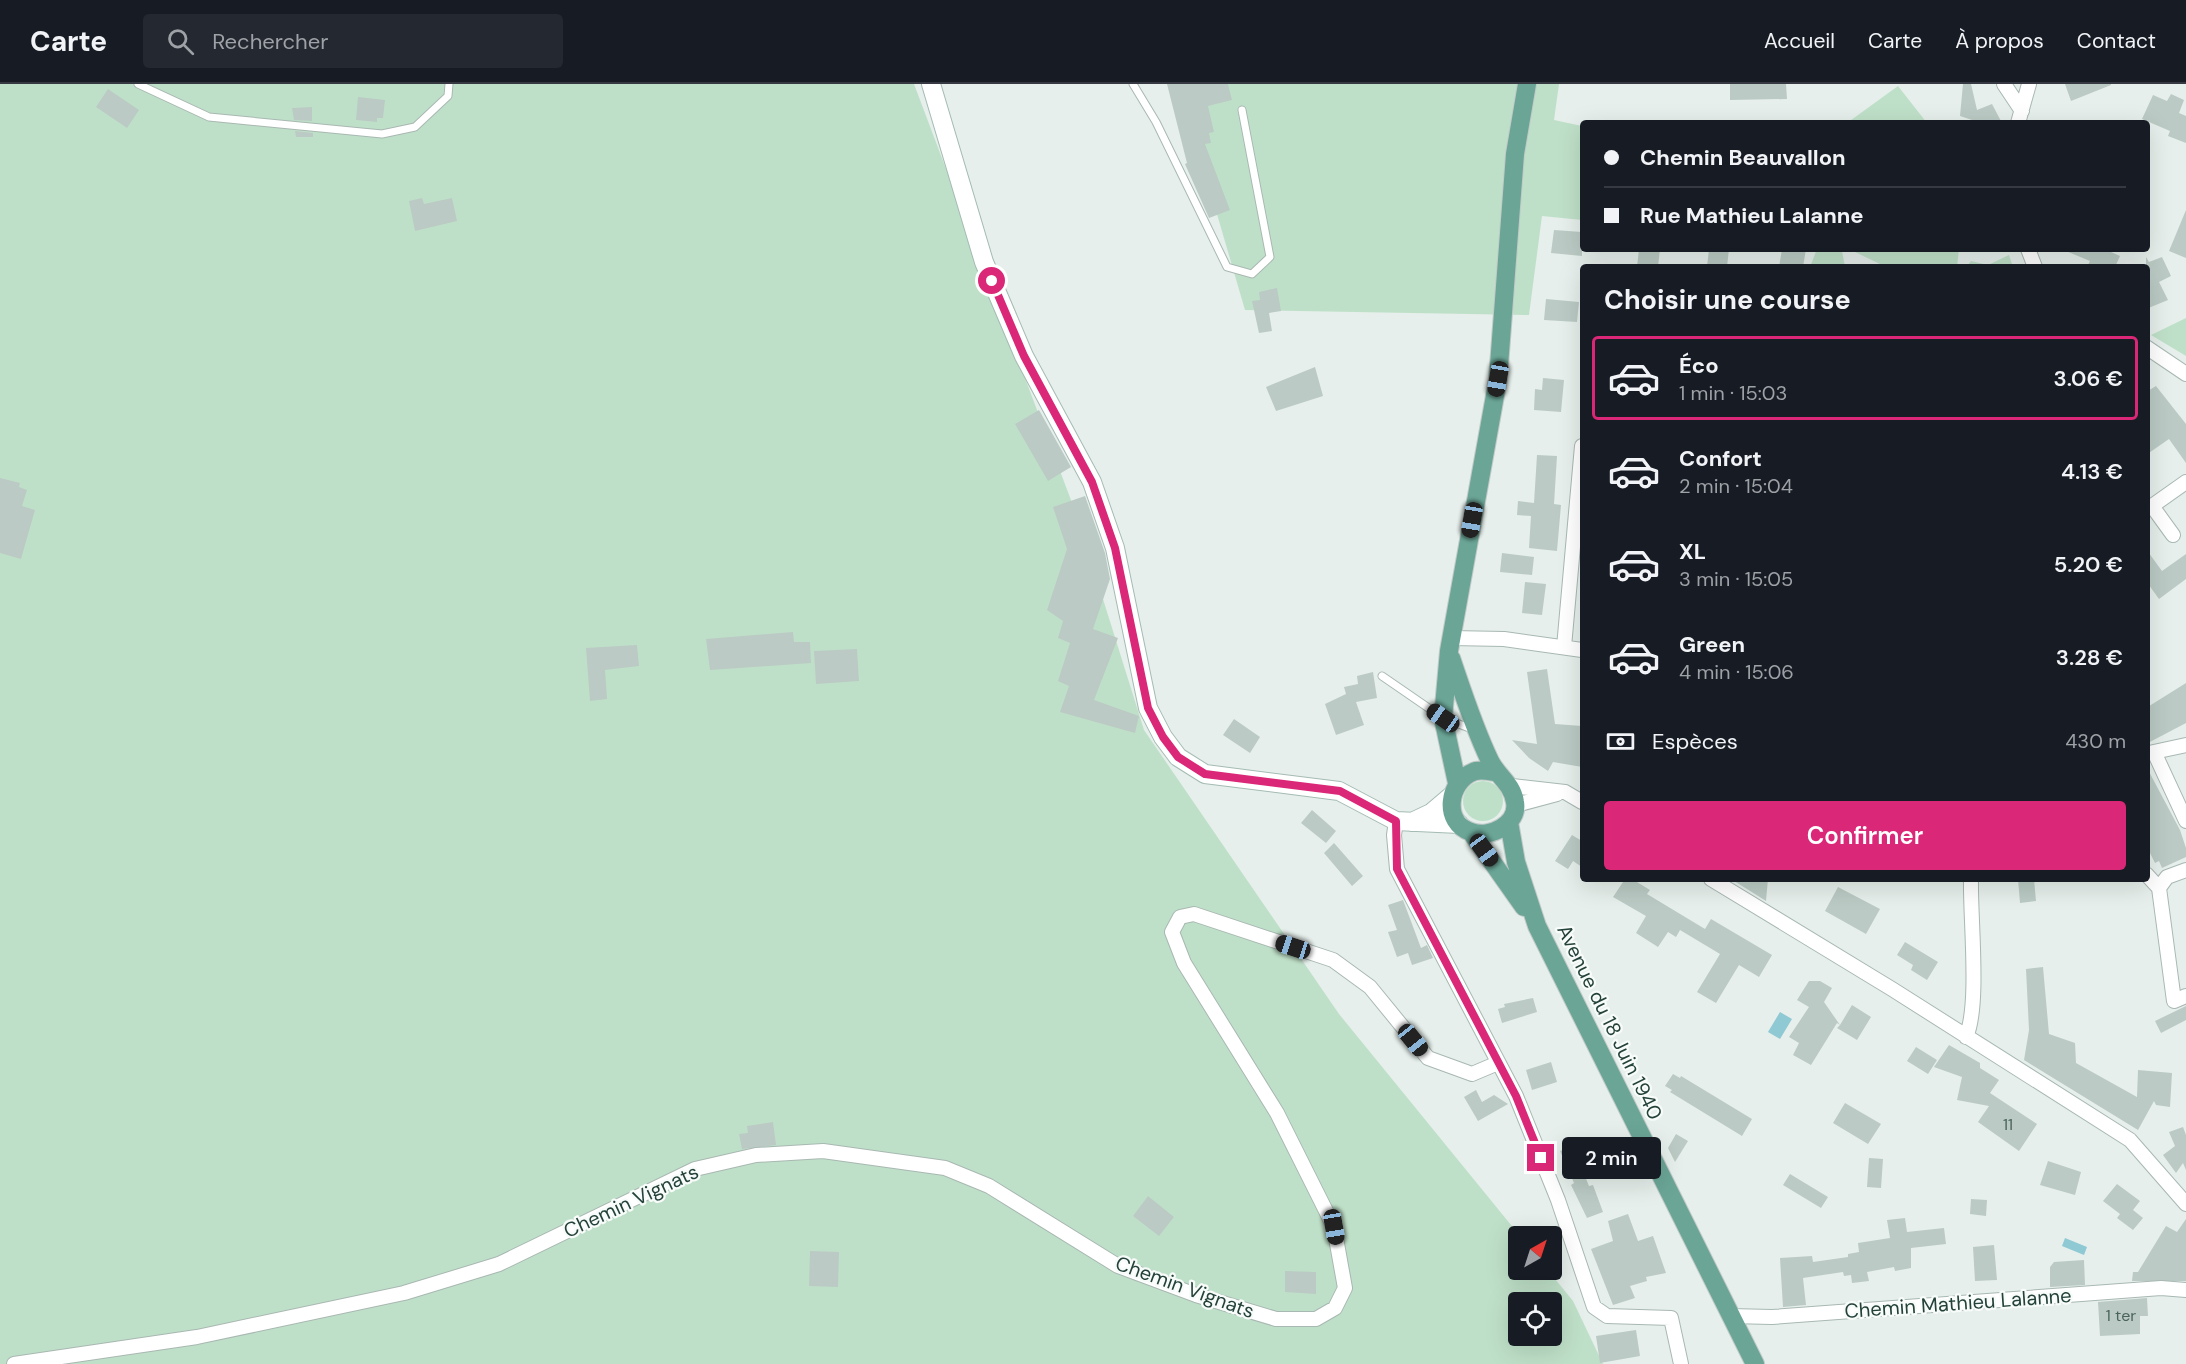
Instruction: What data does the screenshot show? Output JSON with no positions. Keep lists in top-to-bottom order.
{
  "streets": {
    "main road": ["Avenue du 18 Juin 1940"],
    "street": ["Chemin Vignats", "Chemin Mathieu Lalanne"]
  },
  "crossings": [
    ["Avenue du 18 Juin 1940", "Chemin Mathieu Lalanne"]
  ],
  "house_numbers": ["11", "1 ter"],
  "north": "top right",
  "page": {
    "header": "Carte",
    "search": "Rechercher",
    "nav": [
      "Accueil",
      "Carte",
      "À propos",
      "Contact"
    ],
    "banner": ["Chemin Beauvallon", "Rue Mathieu Lalanne"],
    "heading": "Choisir une course",
    "list": [
      {
        "name": "Éco",
        "note": "1 min · 15:03",
        "value": "3.06 €"
      },
      {
        "name": "Confort",
        "note": "2 min · 15:04",
        "value": "4.13 €"
      },
      {
        "name": "XL",
        "note": "3 min · 15:05",
        "value": "5.20 €"
      },
      {
        "name": "Green",
        "note": "4 min · 15:06",
        "value": "3.28 €"
      }
    ],
    "pay": ["Espèces", "430 m"],
    "buttons": "Confirmer",
    "bubble": "2 min"
  }
}
